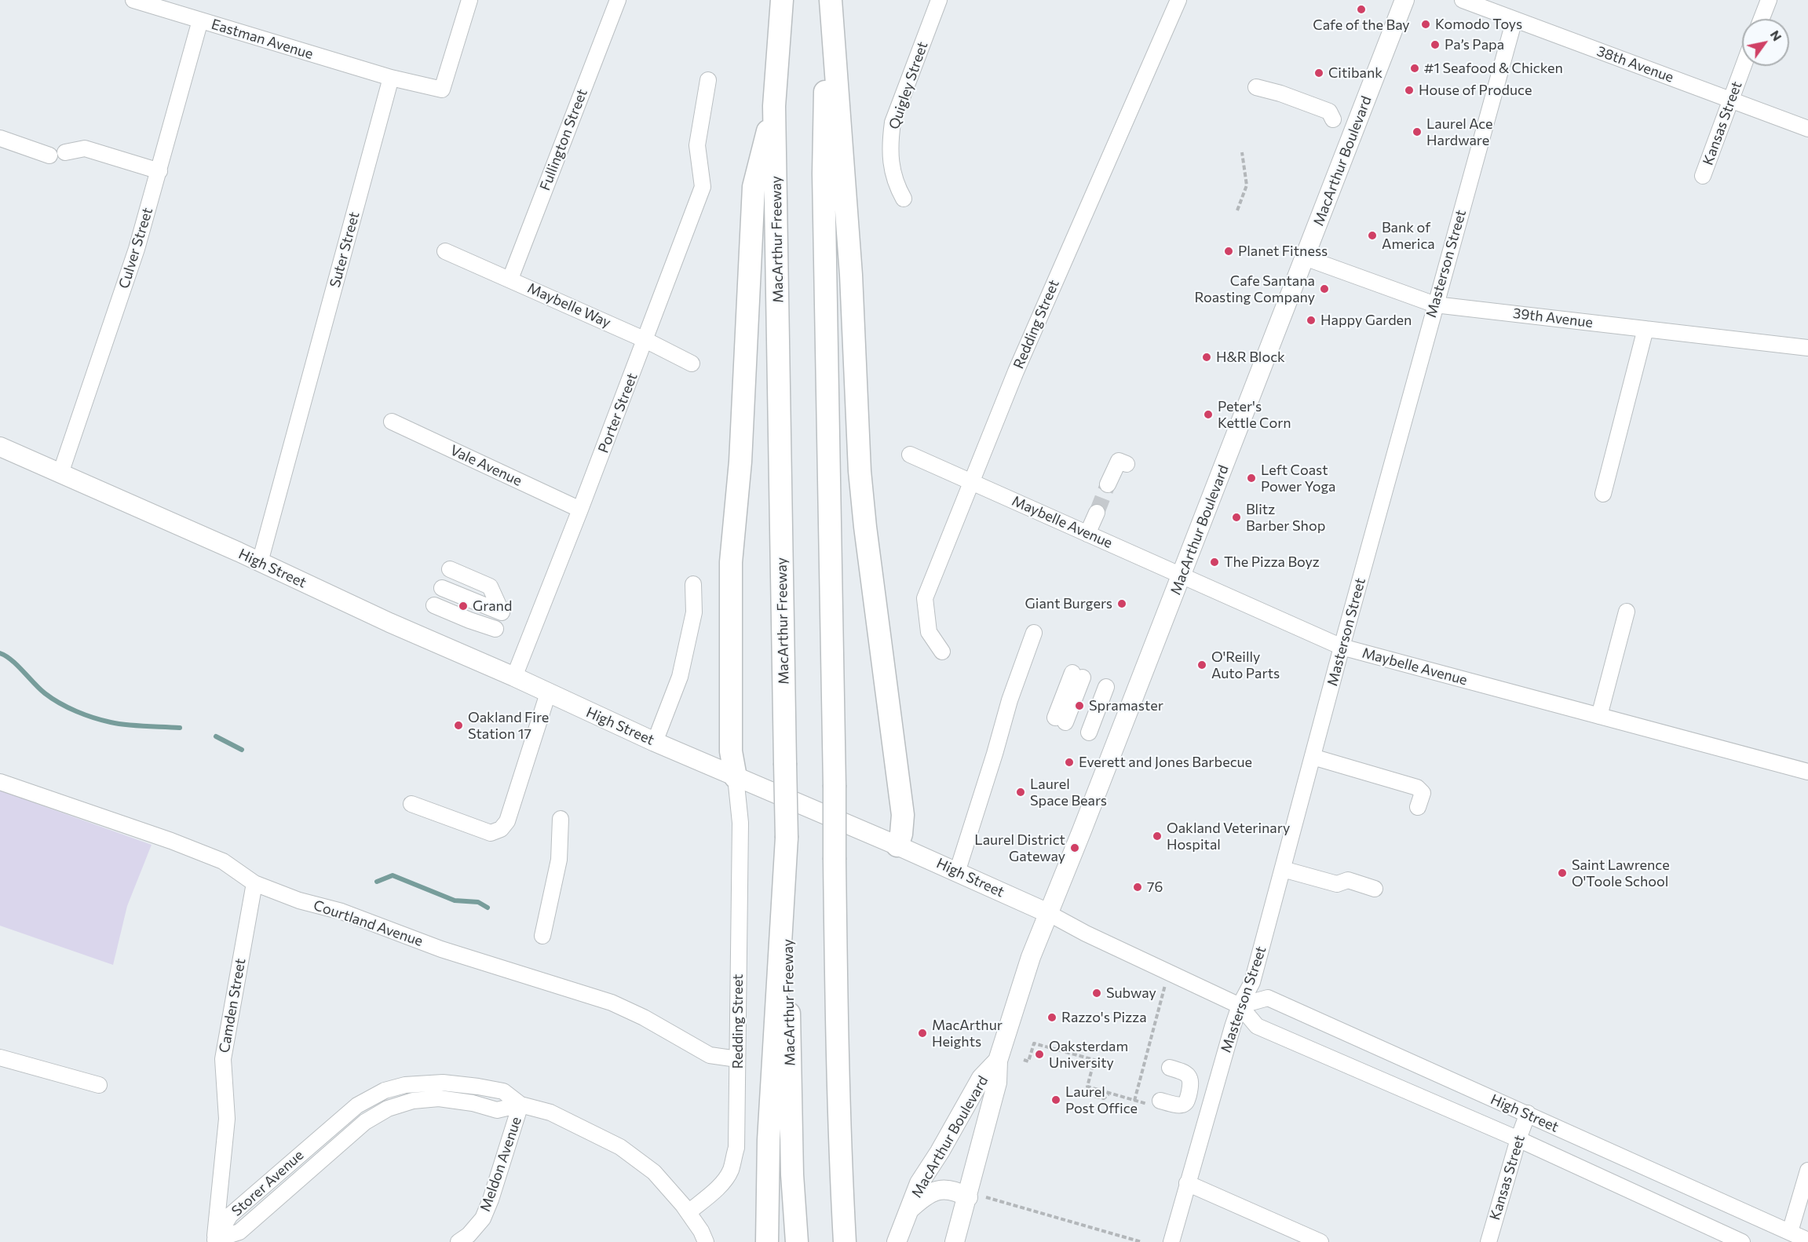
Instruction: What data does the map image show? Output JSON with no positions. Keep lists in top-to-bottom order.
{
  "streets": {
    "highway": ["MacArthur Freeway"],
    "main road": ["MacArthur Boulevard", "High Street"],
    "street": [
      "Eastman Avenue",
      "38th Avenue",
      "Quigley Street",
      "Kansas Street",
      "Fullington Street",
      "Culver Street",
      "Suter Street",
      "Masterson Street",
      "Maybelle Way",
      "39th Avenue",
      "Redding Street",
      "Porter Street",
      "Vale Avenue",
      "Maybelle Avenue",
      "Courtland Avenue",
      "Camden Street",
      "Meldon Avenue",
      "Storer Avenue"
    ]
  },
  "crossings": [
    ["Eastman Avenue", "Culver Street"],
    ["Eastman Avenue", "Suter Street"],
    ["38th Avenue", "Kansas Street"],
    ["38th Avenue", "Masterson Street"],
    ["Kansas Street", "High Street"],
    ["Fullington Street", "Maybelle Way"],
    ["MacArthur Boulevard", "39th Avenue"],
    ["MacArthur Boulevard", "Maybelle Avenue"],
    ["MacArthur Boulevard", "High Street"],
    ["Culver Street", "High Street"],
    ["Suter Street", "High Street"],
    ["Masterson Street", "39th Avenue"],
    ["Masterson Street", "Maybelle Avenue"],
    ["Masterson Street", "High Street"],
    ["Maybelle Way", "Porter Street"],
    ["Redding Street", "Maybelle Avenue"],
    ["Redding Street", "High Street"],
    ["Redding Street", "Courtland Avenue"],
    ["Redding Street", "Storer Avenue"],
    ["Porter Street", "Vale Avenue"],
    ["Porter Street", "High Street"],
    ["Courtland Avenue", "Camden Street"],
    ["Camden Street", "Storer Avenue"],
    ["Meldon Avenue", "Storer Avenue"]
  ],
  "places": [
    "Cafe of the Bay",
    "Komodo Toys",
    "Pa’s Papa",
    "#1 Seafood & Chicken",
    "Citibank",
    "House of Produce",
    "Laurel Ace Hardware",
    "Bank of America",
    "Planet Fitness",
    "Cafe Santana Roasting Company",
    "Happy Garden",
    "H&R Block",
    "Peter's Kettle Corn",
    "Left Coast Power Yoga",
    "Blitz Barber Shop",
    "The Pizza Boyz",
    "Giant Burgers",
    "Grand",
    "O'Reilly Auto Parts",
    "Spramaster",
    "Oakland Fire Station 17",
    "Everett and Jones Barbecue",
    "Laurel Space Bears",
    "Oakland Veterinary Hospital",
    "Laurel District Gateway",
    "Saint Lawrence O'Toole School",
    "76",
    "Subway",
    "Razzo's Pizza",
    "MacArthur Heights",
    "Oaksterdam University",
    "Laurel Post Office"
  ],
  "north": "top right"
}
